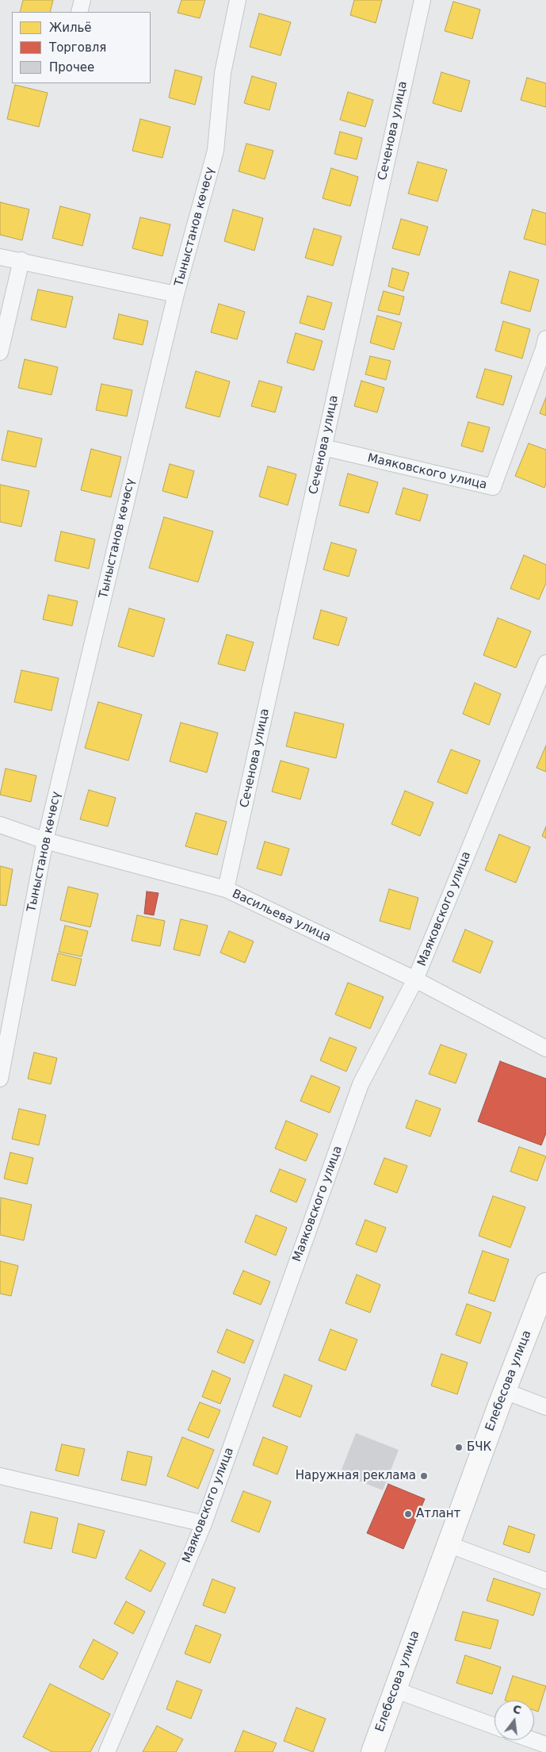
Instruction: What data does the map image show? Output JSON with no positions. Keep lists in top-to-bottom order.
{
  "streets": {
    "main road": ["Елебесова улица"],
    "street": [
      "Сеченова улица",
      "Тыныстанов көчөсү",
      "Маяковского улица",
      "Васильева улица"
    ]
  },
  "crossings": [
    ["Сеченова улица", "Маяковского улица"],
    ["Сеченова улица", "Васильева улица"],
    ["Тыныстанов көчөсү", "Васильева улица"],
    ["Маяковского улица", "Васильева улица"]
  ],
  "places": ["БЧК", "Наружная реклама", "Атлант"],
  "legend": ["Жильё", "Торговля", "Прочее"],
  "north": "top"
}
